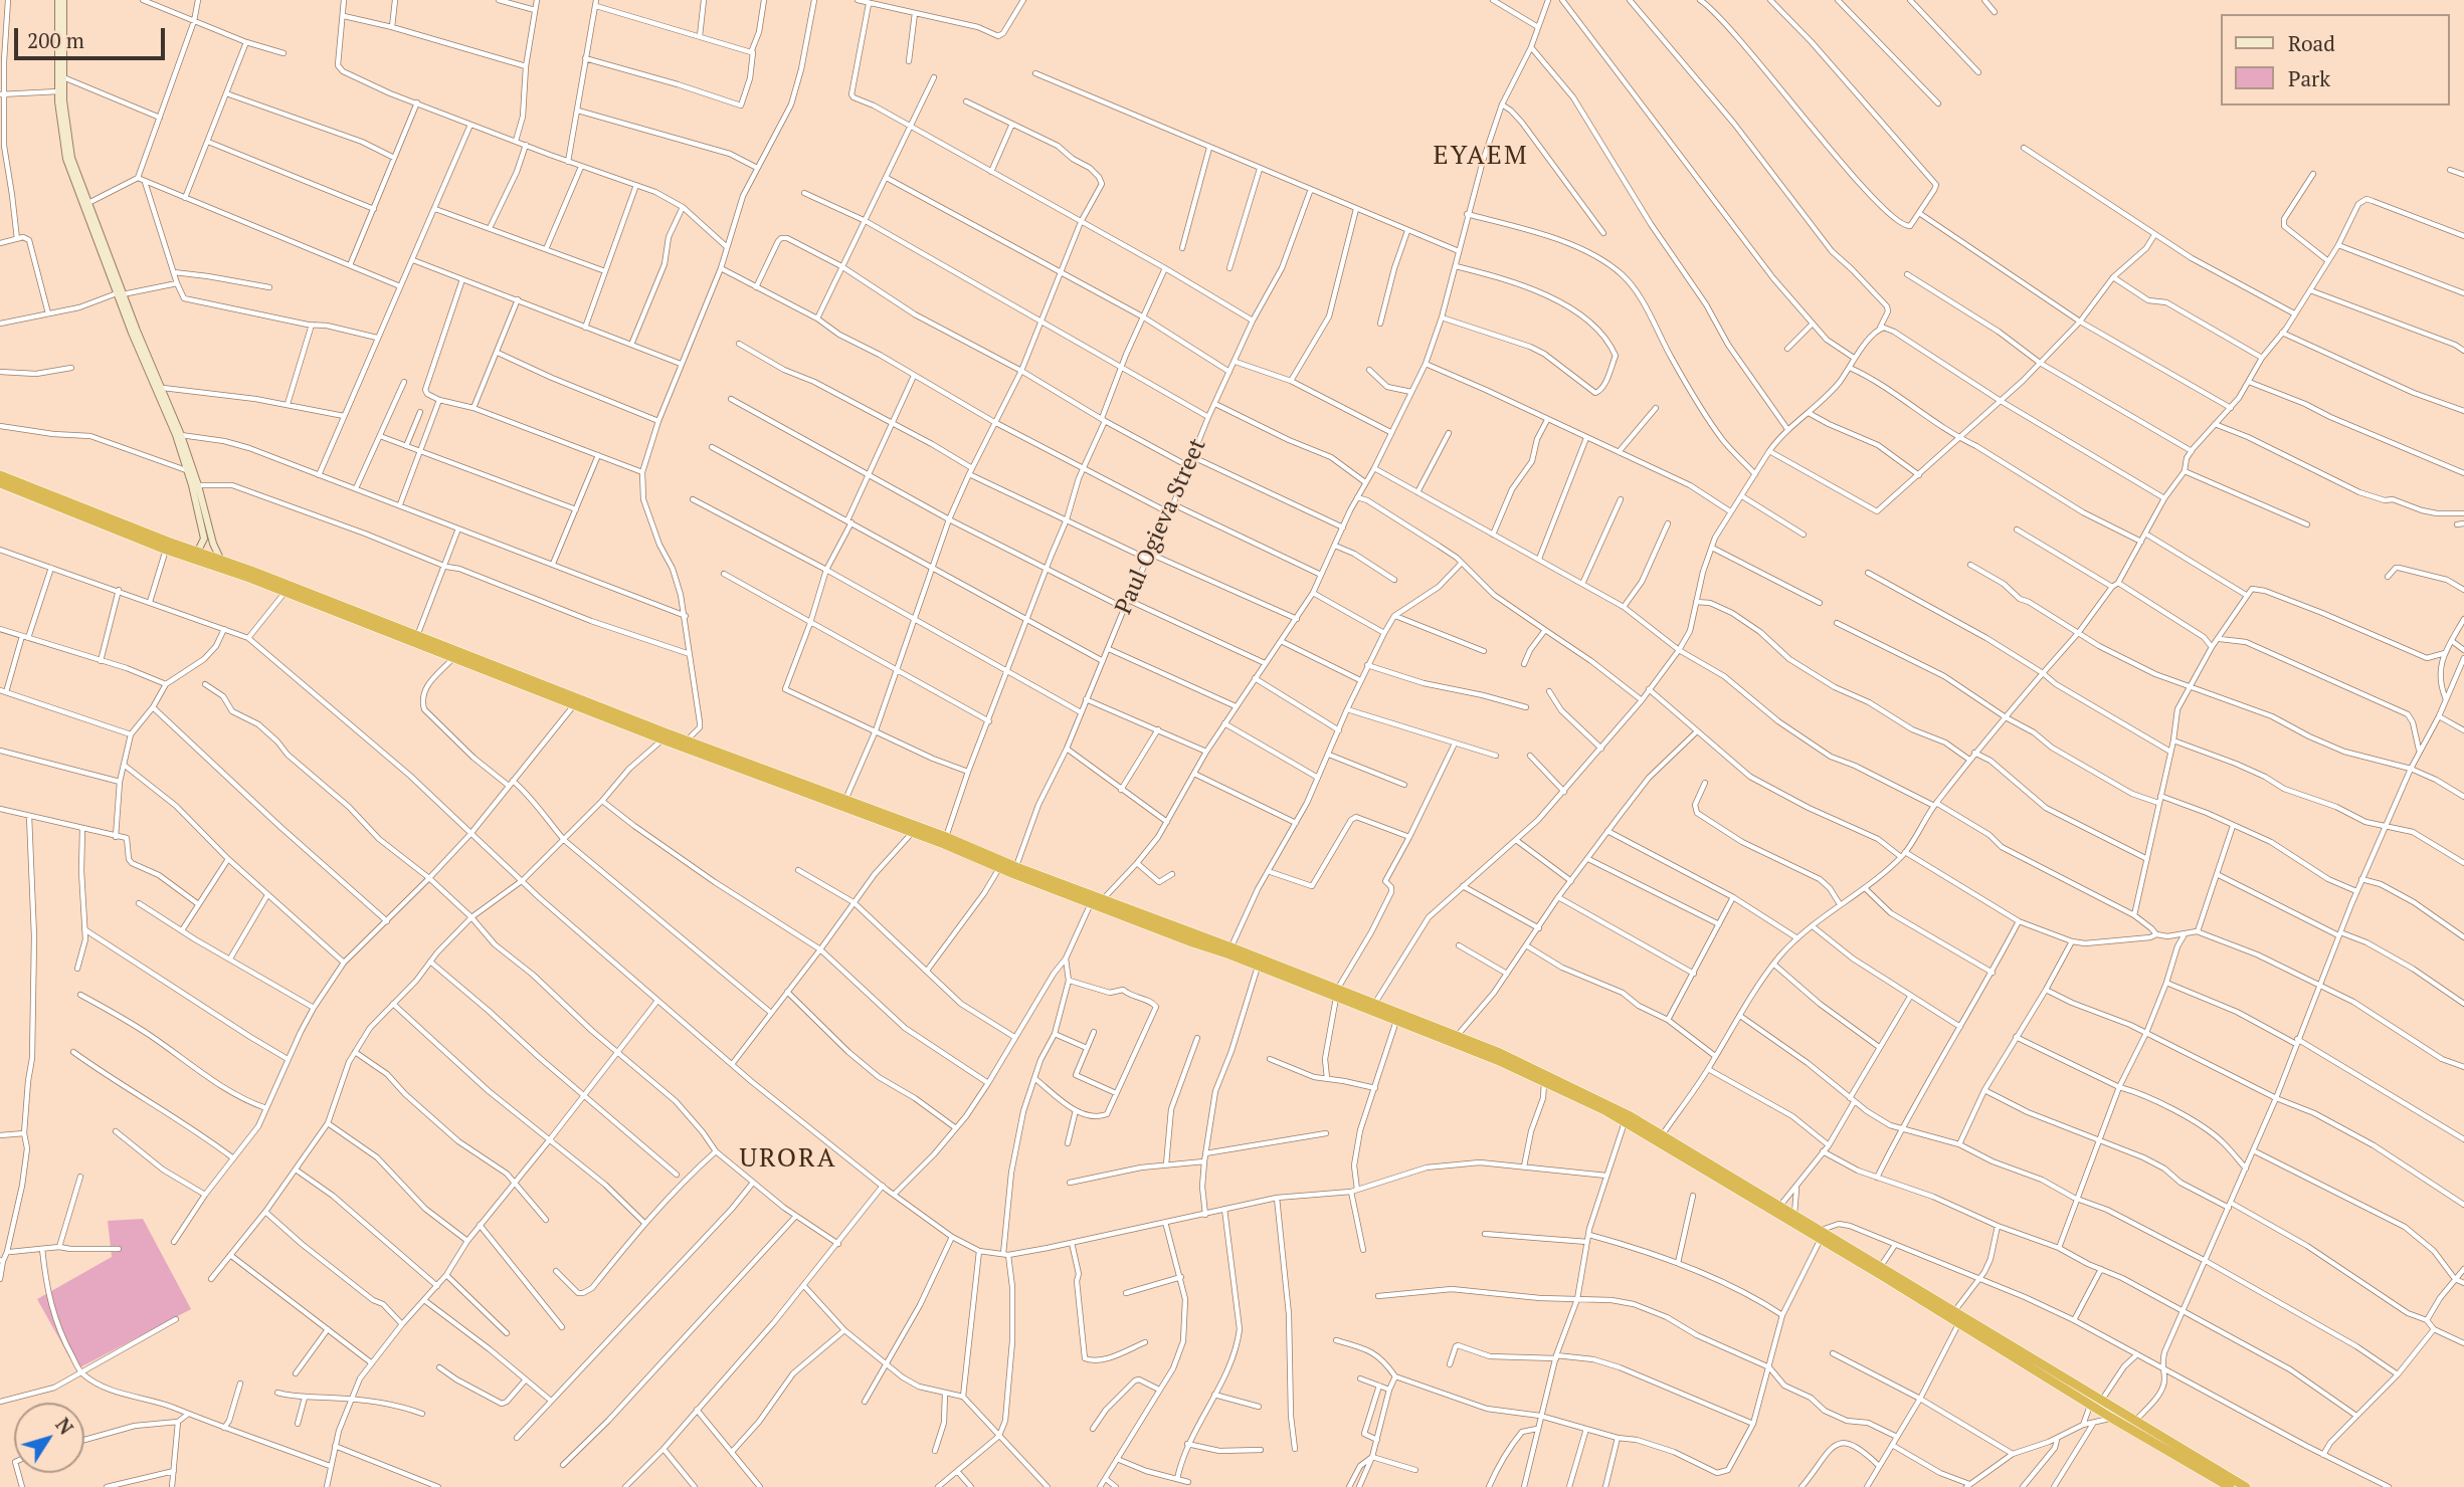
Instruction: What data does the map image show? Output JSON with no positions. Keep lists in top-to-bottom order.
{
  "streets": {
    "street": ["Paul Ogieva Street"]
  },
  "districts": ["EYAEM", "URORA"],
  "legend": ["Road", "Park"],
  "scale_bar": "200 m",
  "north": "top right"
}
